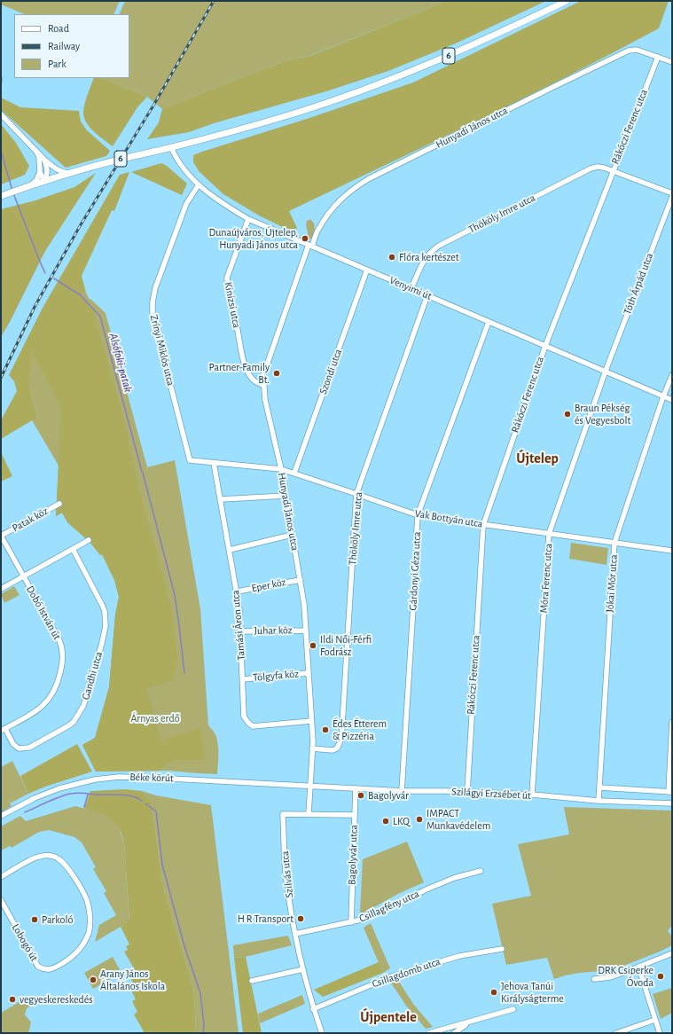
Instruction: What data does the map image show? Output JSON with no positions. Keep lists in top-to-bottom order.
{
  "streets": {
    "main road": ["6"],
    "street": [
      "Rákóczi Ferenc utca",
      "Hunyadi János utca",
      "Thököly Imre utca",
      "Tóth Árpád utca",
      "Venyimi út",
      "Kinizsi utca",
      "Zrínyi Miklós utca",
      "Szondi utca",
      "Vak Bottyán utca",
      "Patak köz",
      "Gárdonyi Géza utca",
      "Móra Ferenc utca",
      "Jókai Mór utca",
      "Eper köz",
      "Dobó István út",
      "Tamási Áron utca",
      "Juhar köz",
      "Gandhi utca",
      "Tölgyfa köz",
      "Béke körút",
      "Szilágyi Erzsébet út",
      "Bagolyvár utca",
      "Szilvás utca",
      "Csillagfény utca",
      "Lobogó út",
      "Csillagdomb utca"
    ]
  },
  "crossings": [
    ["6", "Venyimi út"],
    ["Rákóczi Ferenc utca", "Hunyadi János utca"],
    ["Rákóczi Ferenc utca", "Thököly Imre utca"],
    ["Rákóczi Ferenc utca", "Venyimi út"],
    ["Rákóczi Ferenc utca", "Vak Bottyán utca"],
    ["Rákóczi Ferenc utca", "Szilágyi Erzsébet út"],
    ["Hunyadi János utca", "Thököly Imre utca"],
    ["Hunyadi János utca", "Venyimi út"],
    ["Hunyadi János utca", "Kinizsi utca"],
    ["Hunyadi János utca", "Vak Bottyán utca"],
    ["Hunyadi János utca", "Eper köz"],
    ["Hunyadi János utca", "Tamási Áron utca"],
    ["Hunyadi János utca", "Juhar köz"],
    ["Hunyadi János utca", "Tölgyfa köz"],
    ["Hunyadi János utca", "Béke körút"],
    ["Hunyadi János utca", "Szilágyi Erzsébet út"],
    ["Hunyadi János utca", "Szilvás utca"],
    ["Thököly Imre utca", "Venyimi út"],
    ["Thököly Imre utca", "Vak Bottyán utca"],
    ["Tóth Árpád utca", "Venyimi út"],
    ["Tóth Árpád utca", "Móra Ferenc utca"],
    ["Venyimi út", "Kinizsi utca"],
    ["Venyimi út", "Zrínyi Miklós utca"],
    ["Venyimi út", "Szondi utca"],
    ["Venyimi út", "Gárdonyi Géza utca"],
    ["Venyimi út", "Móra Ferenc utca"],
    ["Venyimi út", "Jókai Mór utca"],
    ["Zrínyi Miklós utca", "Vak Bottyán utca"],
    ["Szondi utca", "Vak Bottyán utca"],
    ["Vak Bottyán utca", "Gárdonyi Géza utca"],
    ["Vak Bottyán utca", "Móra Ferenc utca"],
    ["Vak Bottyán utca", "Jókai Mór utca"],
    ["Vak Bottyán utca", "Tamási Áron utca"],
    ["Patak köz", "Dobó István út"],
    ["Gárdonyi Géza utca", "Szilágyi Erzsébet út"],
    ["Móra Ferenc utca", "Szilágyi Erzsébet út"],
    ["Jókai Mór utca", "Szilágyi Erzsébet út"],
    ["Eper köz", "Tamási Áron utca"],
    ["Dobó István út", "Gandhi utca"],
    ["Tamási Áron utca", "Juhar köz"],
    ["Tamási Áron utca", "Tölgyfa köz"],
    ["Béke körút", "Szilágyi Erzsébet út"],
    ["Szilágyi Erzsébet út", "Bagolyvár utca"],
    ["Bagolyvár utca", "Csillagfény utca"],
    ["Szilvás utca", "Csillagfény utca"],
    ["Szilvás utca", "Csillagdomb utca"]
  ],
  "districts": ["Újtelep", "Újpentele"],
  "water": ["Alsófoki-patak"],
  "parks": ["Árnyas erdő"],
  "places": [
    "Dunaújváros, Újtelep, Hunyadi János utca",
    "Flóra kertészet",
    "Partner-Family Bt.",
    "Braun Pékség és Vegyesbolt",
    "Ildi Női-Férfi Fodrász",
    "Édes Étterem & Pizzéria",
    "Bagolyvár",
    "IMPACT Munkavédelem",
    "LKQ",
    "H R Transport",
    "Parkoló",
    "DRK Csiperke Óvoda",
    "Arany János Általános Iskola",
    "Jehova Tanúi Királyságterme",
    "vegyeskereskedés"
  ],
  "legend": ["Road", "Railway", "Park"]
}
